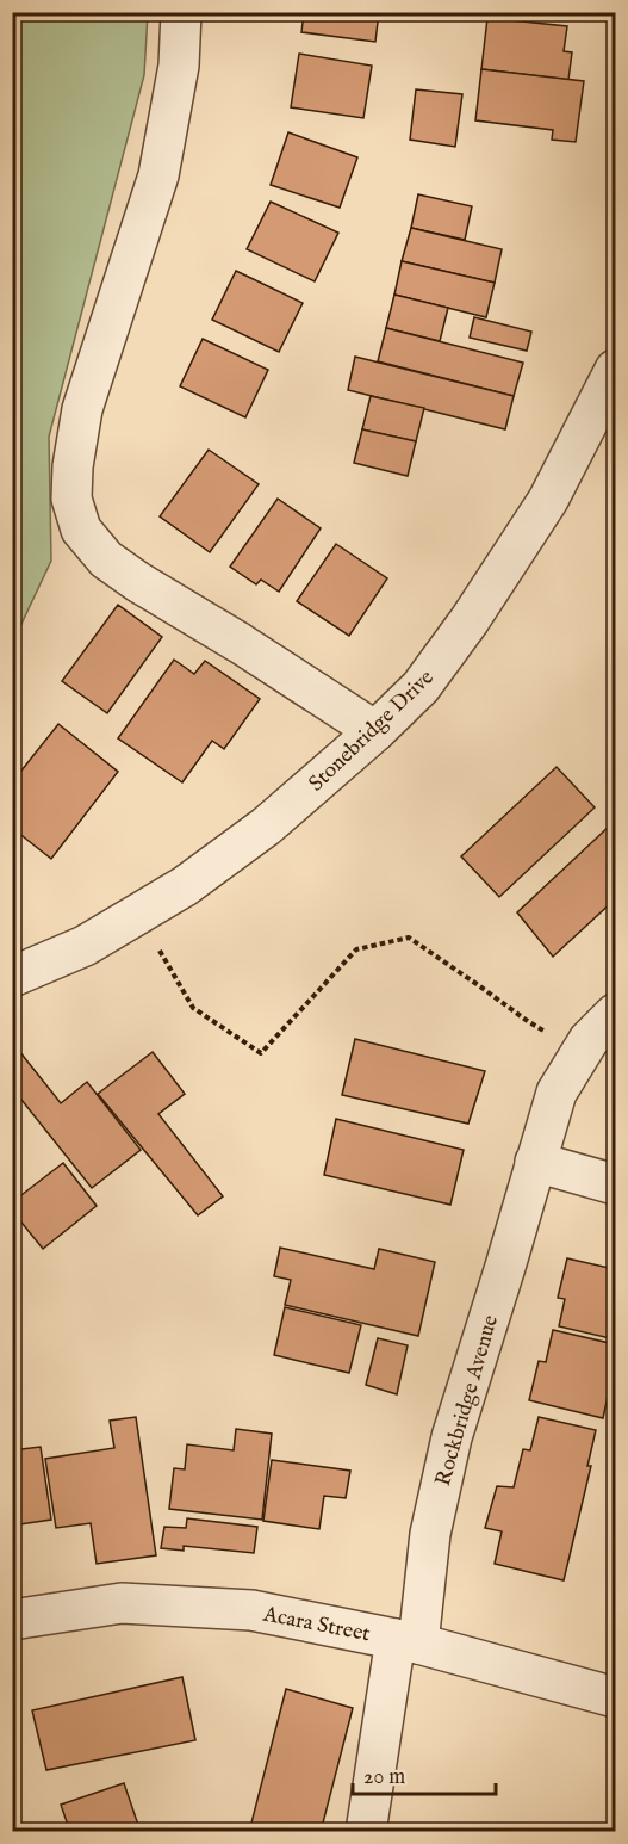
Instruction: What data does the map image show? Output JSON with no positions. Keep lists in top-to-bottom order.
{
  "streets": {
    "street": ["Stonebridge Drive", "Rockbridge Avenue", "Acara Street"]
  },
  "crossings": [
    ["Rockbridge Avenue", "Acara Street"]
  ],
  "scale_bar": "20 m"
}
